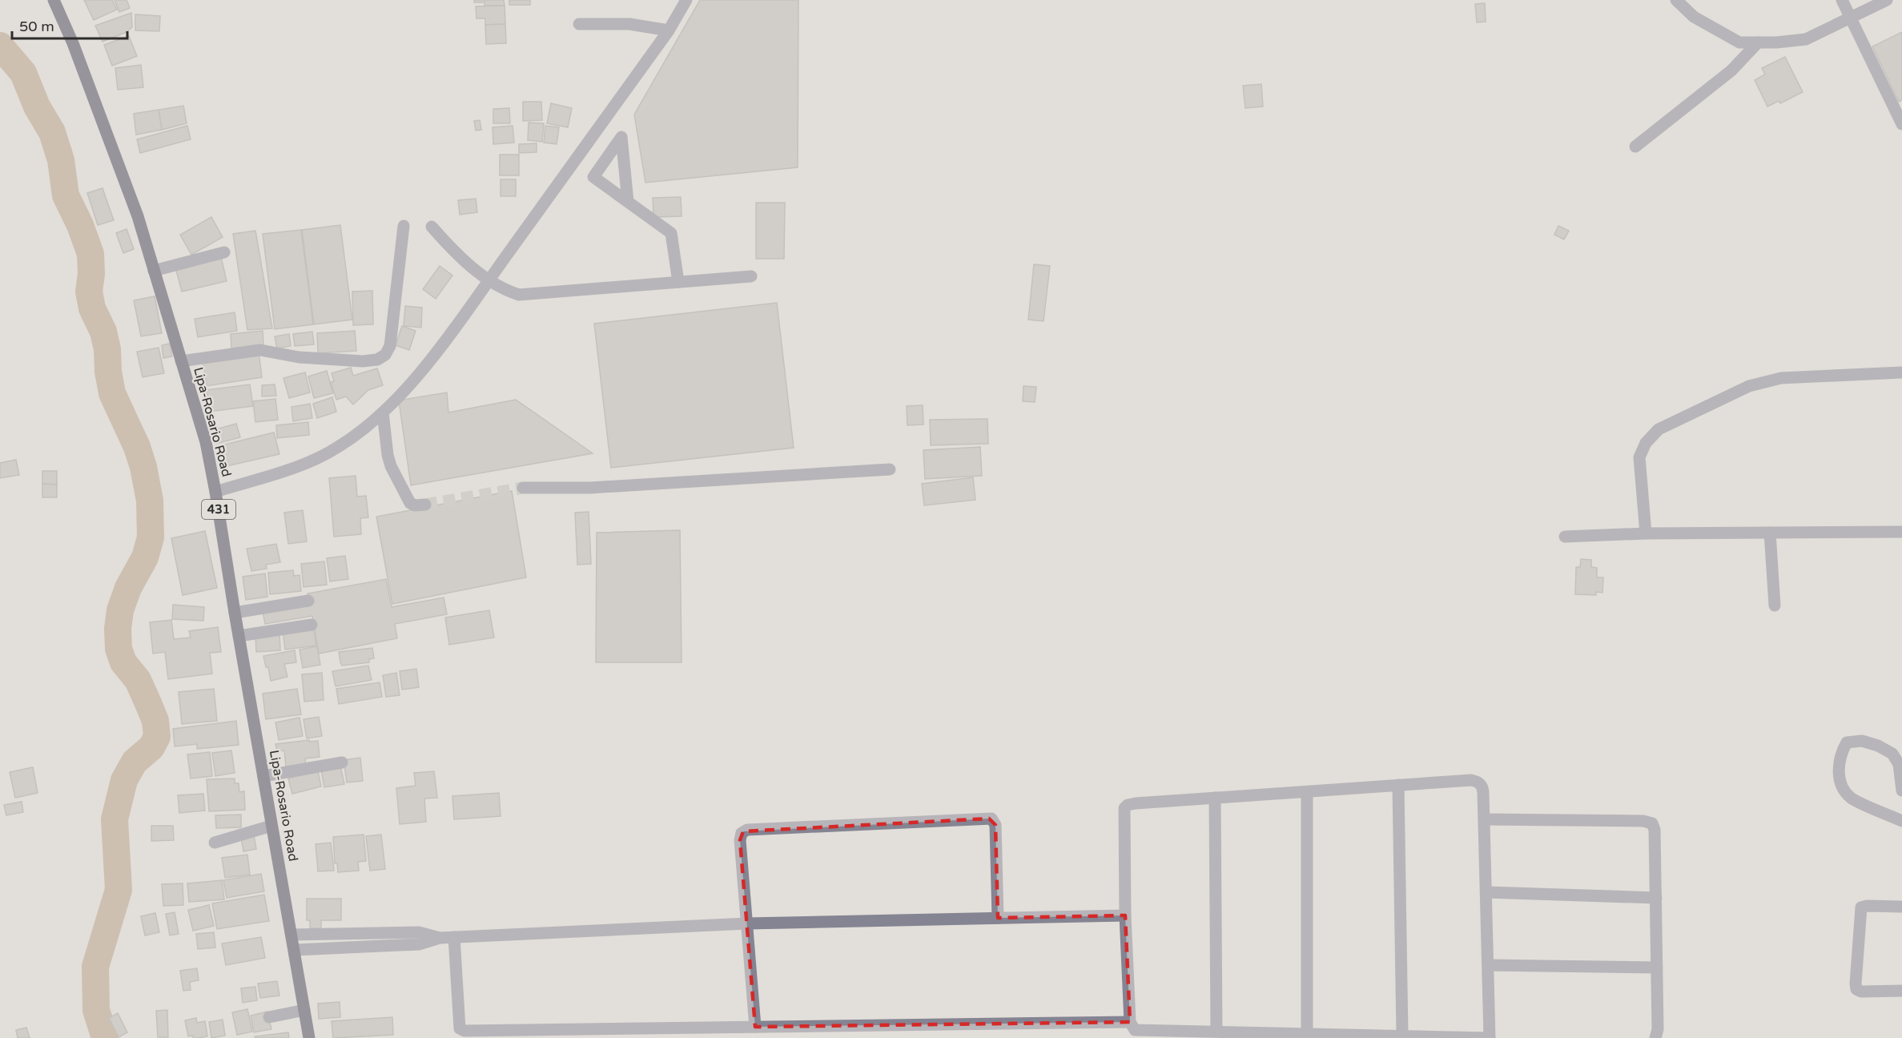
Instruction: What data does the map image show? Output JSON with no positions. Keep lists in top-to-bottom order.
{
  "streets": {
    "main road": ["Lipa-Rosario Road", "431"]
  },
  "scale_bar": "50 m"
}
